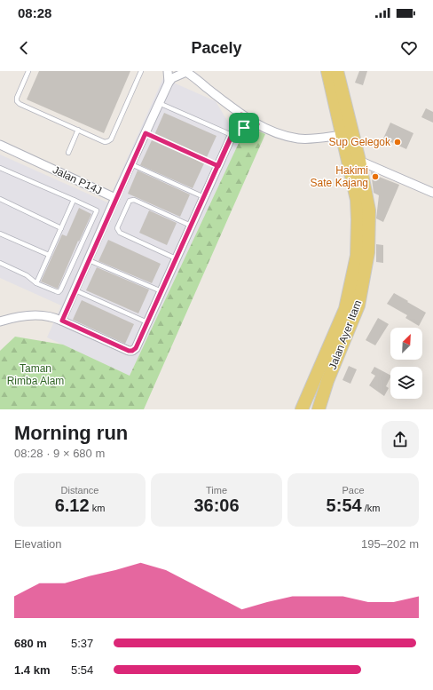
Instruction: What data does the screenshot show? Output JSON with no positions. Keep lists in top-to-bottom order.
{
  "streets": {
    "main road": ["Jalan Ayer Itam"],
    "street": ["Jalan P14J"]
  },
  "parks": ["Taman Rimba Alam"],
  "places": ["Sup Gelegok", "Hakimi Sate Kajang"],
  "north": "top right",
  "page": {
    "status": "08:28",
    "header": "Pacely",
    "heading": ["Morning run", "08:28 · 9 × 680 m"],
    "stats": [
      ["Distance", "6.12 km"],
      ["Time", "36:06"],
      ["Pace", "5:54 /km"]
    ],
    "chart": ["Elevation", "195–202 m"],
    "list": [
      {
        "name": "680 m",
        "note": "5:37"
      },
      {
        "name": "1.4 km",
        "note": "5:54"
      }
    ]
  }
}
